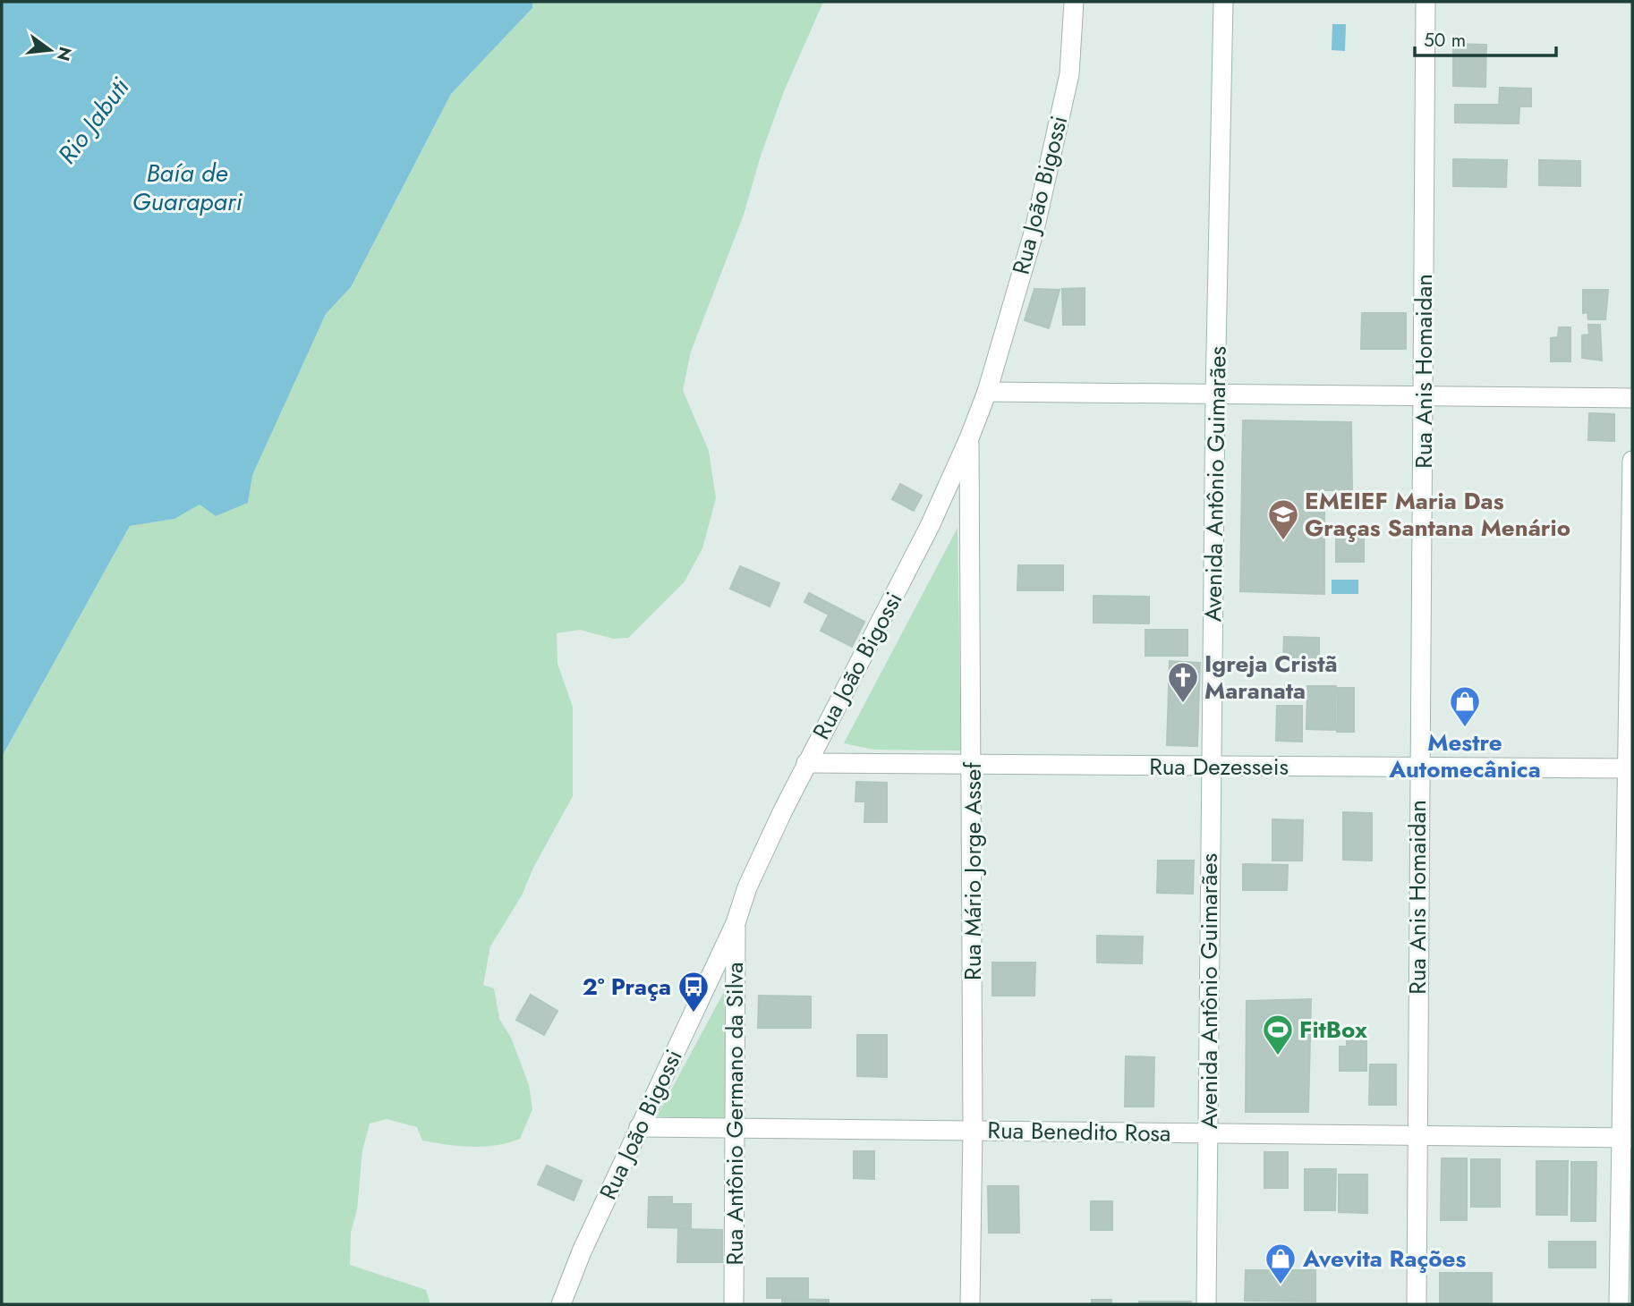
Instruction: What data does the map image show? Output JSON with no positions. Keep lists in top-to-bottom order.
{
  "streets": {
    "street": [
      "Rua João Bigossi",
      "Rua Anis Homaidan",
      "Avenida Antônio Guimarães",
      "Rua Dezesseis",
      "Rua Mário Jorge Assef",
      "Rua Antônio Germano da Silva",
      "Rua Benedito Rosa"
    ]
  },
  "crossings": [
    ["Rua João Bigossi", "Rua Dezesseis"],
    ["Rua João Bigossi", "Rua Mário Jorge Assef"],
    ["Rua João Bigossi", "Rua Antônio Germano da Silva"],
    ["Rua João Bigossi", "Rua Benedito Rosa"],
    ["Rua Anis Homaidan", "Rua Dezesseis"],
    ["Rua Anis Homaidan", "Rua Benedito Rosa"],
    ["Avenida Antônio Guimarães", "Rua Dezesseis"],
    ["Avenida Antônio Guimarães", "Rua Benedito Rosa"],
    ["Rua Dezesseis", "Rua Mário Jorge Assef"],
    ["Rua Mário Jorge Assef", "Rua Benedito Rosa"],
    ["Rua Antônio Germano da Silva", "Rua Benedito Rosa"]
  ],
  "water": ["Rio Jabuti", "Baía de Guarapari"],
  "places": {
    "school or university": ["EMEIEF Maria Das Graças Santana Menário"],
    "church": ["Igreja Cristã Maranata"],
    "shop": ["Mestre Automecânica", "Avevita Rações"],
    "bus stop": ["2º Praça"],
    "sports": ["FitBox"]
  },
  "scale_bar": "50 m",
  "north": "right"
}
